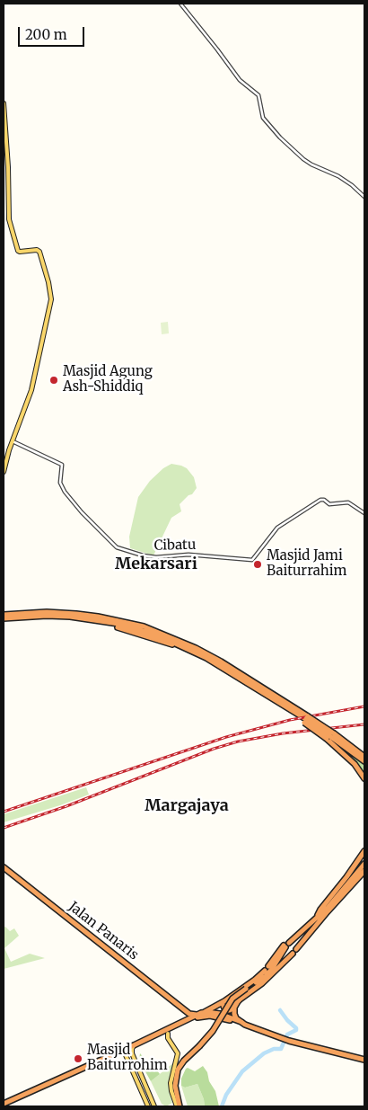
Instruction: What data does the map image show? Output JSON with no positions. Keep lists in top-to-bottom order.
{
  "streets": {
    "highway": ["Jalan Panaris"],
    "street": ["Cibatu"]
  },
  "districts": ["Mekarsari", "Margajaya"],
  "places": ["Masjid Agung Ash-Shiddiq", "Masjid Jami Baiturrahim", "Masjid Baiturrohim"],
  "scale_bar": "200 m"
}
